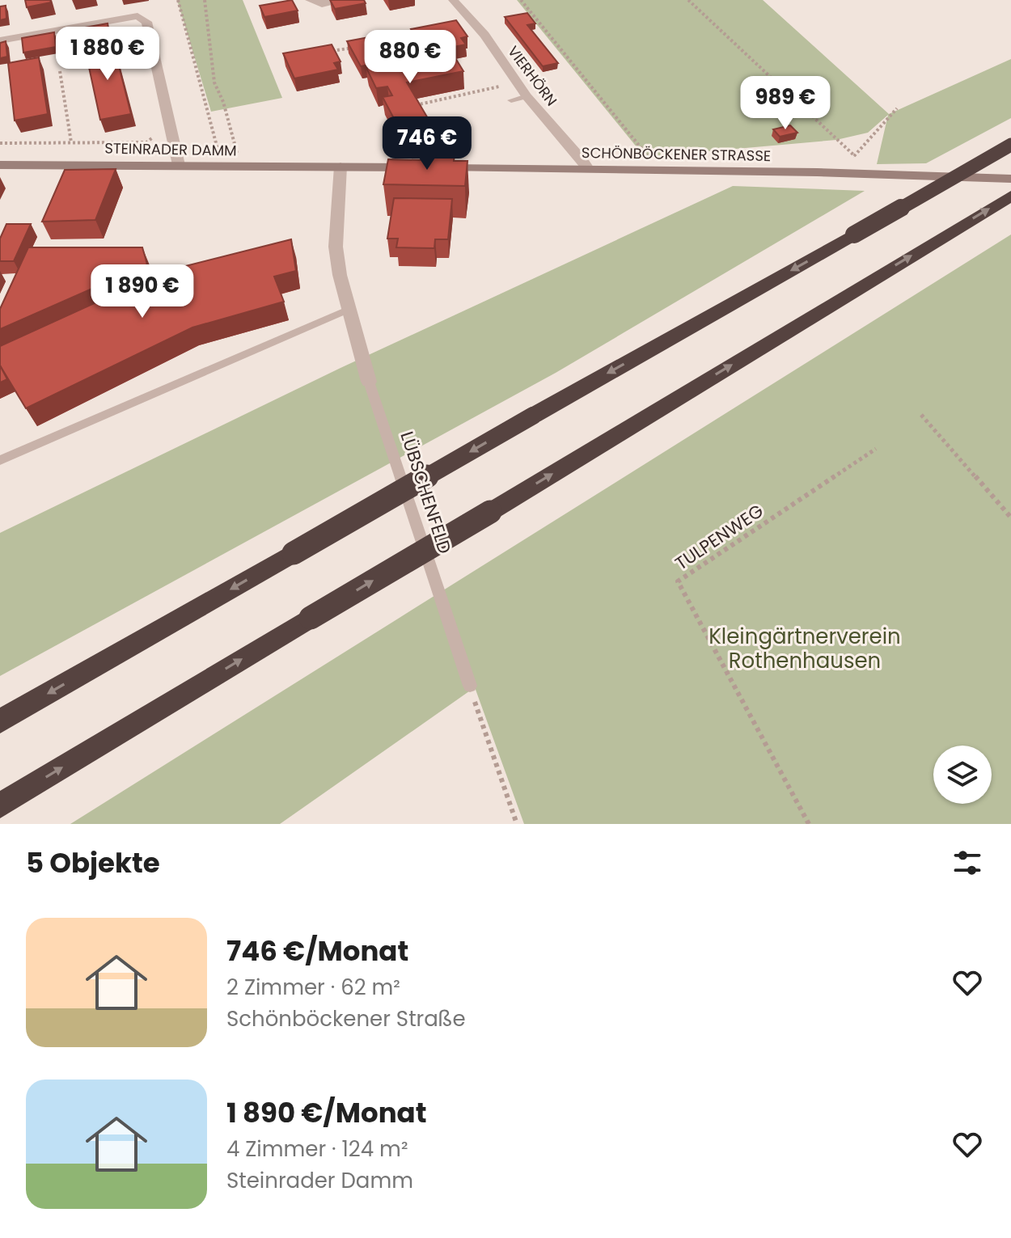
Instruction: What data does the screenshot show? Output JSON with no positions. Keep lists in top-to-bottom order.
{
  "streets": {
    "main road": ["STEINRADER DAMM", "SCHÖNBÖCKENER STRASSE"],
    "street": ["VIERHÖRN", "LÜBSCHENFELD"],
    "path": ["TULPENWEG"]
  },
  "crossings": [
    ["VIERHÖRN", "SCHÖNBÖCKENER STRASSE"],
    ["STEINRADER DAMM", "SCHÖNBÖCKENER STRASSE"],
    ["STEINRADER DAMM", "LÜBSCHENFELD"],
    ["SCHÖNBÖCKENER STRASSE", "LÜBSCHENFELD"]
  ],
  "parks": ["Kleingärtnerverein Rothenhausen"],
  "page": {
    "price": [
      "1 880 €",
      "880 €",
      "989 €",
      "746 €",
      "1 890 €"
    ],
    "heading": "5 Objekte",
    "list": [
      {
        "name": "746 €/Monat",
        "note": "2 Zimmer · 62 m² · Schönböckener Straße"
      },
      {
        "name": "1 890 €/Monat",
        "note": "4 Zimmer · 124 m² · Steinrader Damm"
      }
    ]
  }
}
